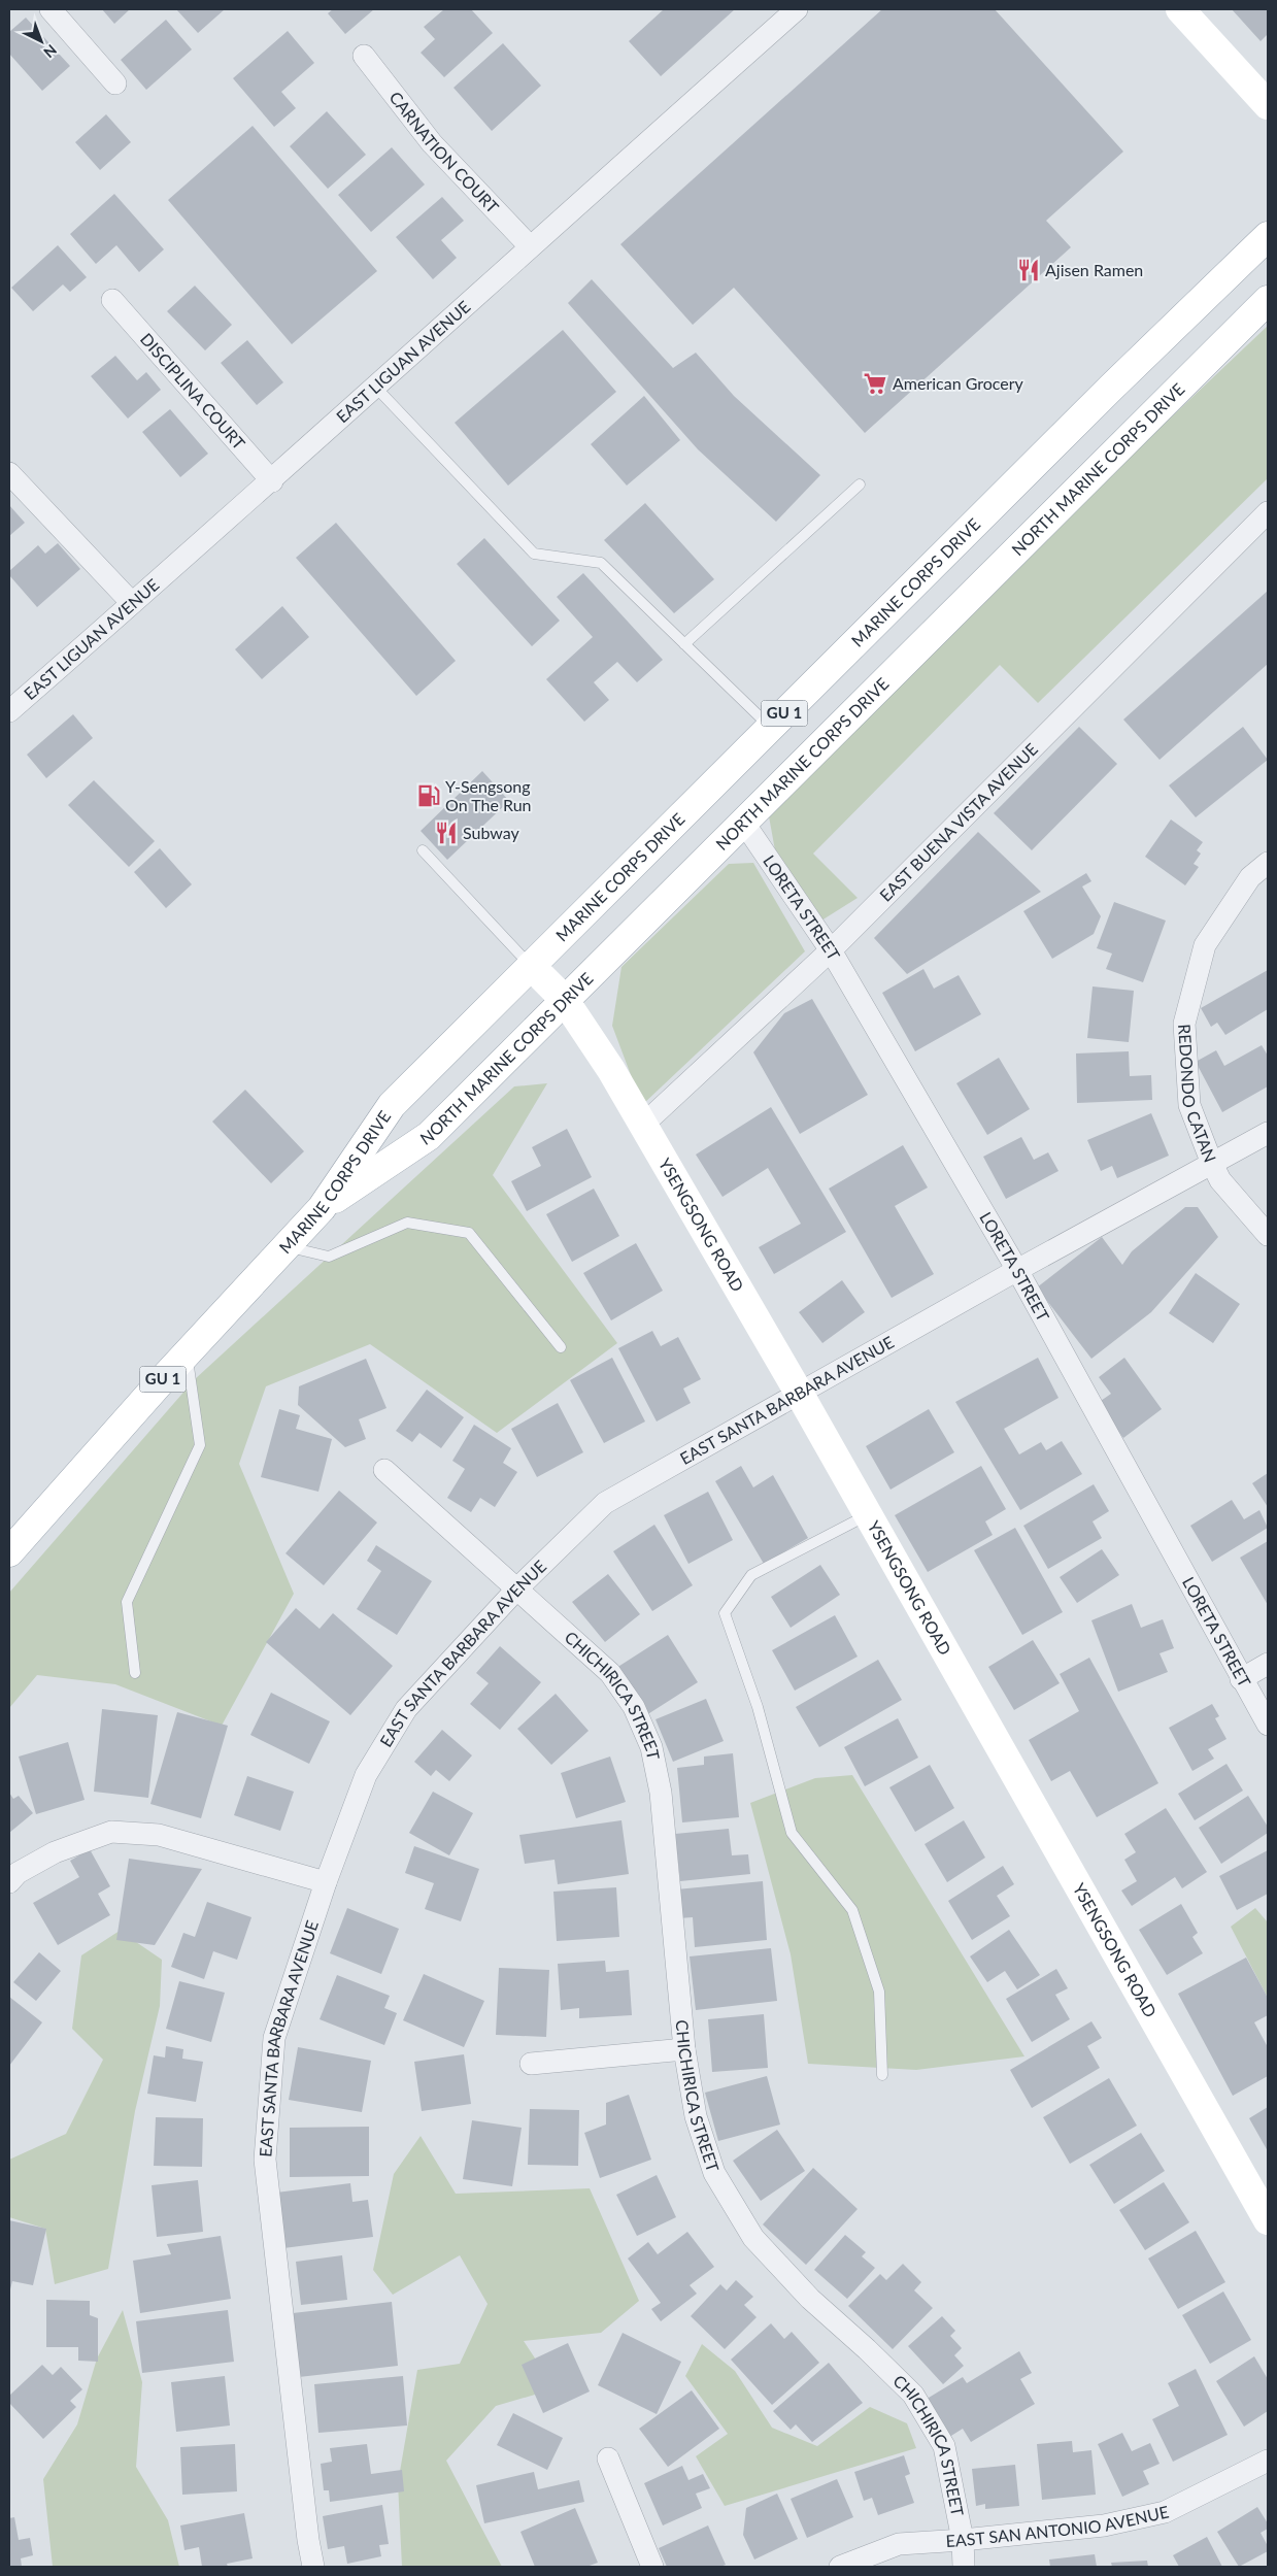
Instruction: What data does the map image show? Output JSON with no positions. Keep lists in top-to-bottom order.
{
  "streets": {
    "main road": [
      "NORTH MARINE CORPS DRIVE",
      "MARINE CORPS DRIVE",
      "GU 1",
      "YSENGSONG ROAD"
    ],
    "street": [
      "CARNATION COURT",
      "EAST LIGUAN AVENUE",
      "DISCIPLINA COURT",
      "EAST BUENA VISTA AVENUE",
      "LORETA STREET",
      "REDONDO CATAN",
      "EAST SANTA BARBARA AVENUE",
      "CHICHIRICA STREET",
      "EAST SAN ANTONIO AVENUE"
    ]
  },
  "crossings": [
    ["CARNATION COURT", "EAST LIGUAN AVENUE"],
    ["EAST LIGUAN AVENUE", "DISCIPLINA COURT"],
    ["NORTH MARINE CORPS DRIVE", "MARINE CORPS DRIVE"],
    ["NORTH MARINE CORPS DRIVE", "LORETA STREET"],
    ["NORTH MARINE CORPS DRIVE", "YSENGSONG ROAD"],
    ["MARINE CORPS DRIVE", "YSENGSONG ROAD"],
    ["EAST BUENA VISTA AVENUE", "LORETA STREET"],
    ["EAST BUENA VISTA AVENUE", "YSENGSONG ROAD"],
    ["LORETA STREET", "EAST SANTA BARBARA AVENUE"],
    ["REDONDO CATAN", "EAST SANTA BARBARA AVENUE"],
    ["YSENGSONG ROAD", "EAST SANTA BARBARA AVENUE"],
    ["EAST SANTA BARBARA AVENUE", "CHICHIRICA STREET"],
    ["CHICHIRICA STREET", "EAST SAN ANTONIO AVENUE"]
  ],
  "places": {
    "restaurant": ["Ajisen Ramen", "Subway"],
    "supermarket": ["American Grocery"],
    "fuel station": ["Y-Sengsong On The Run"]
  },
  "north": "bottom right"
}
